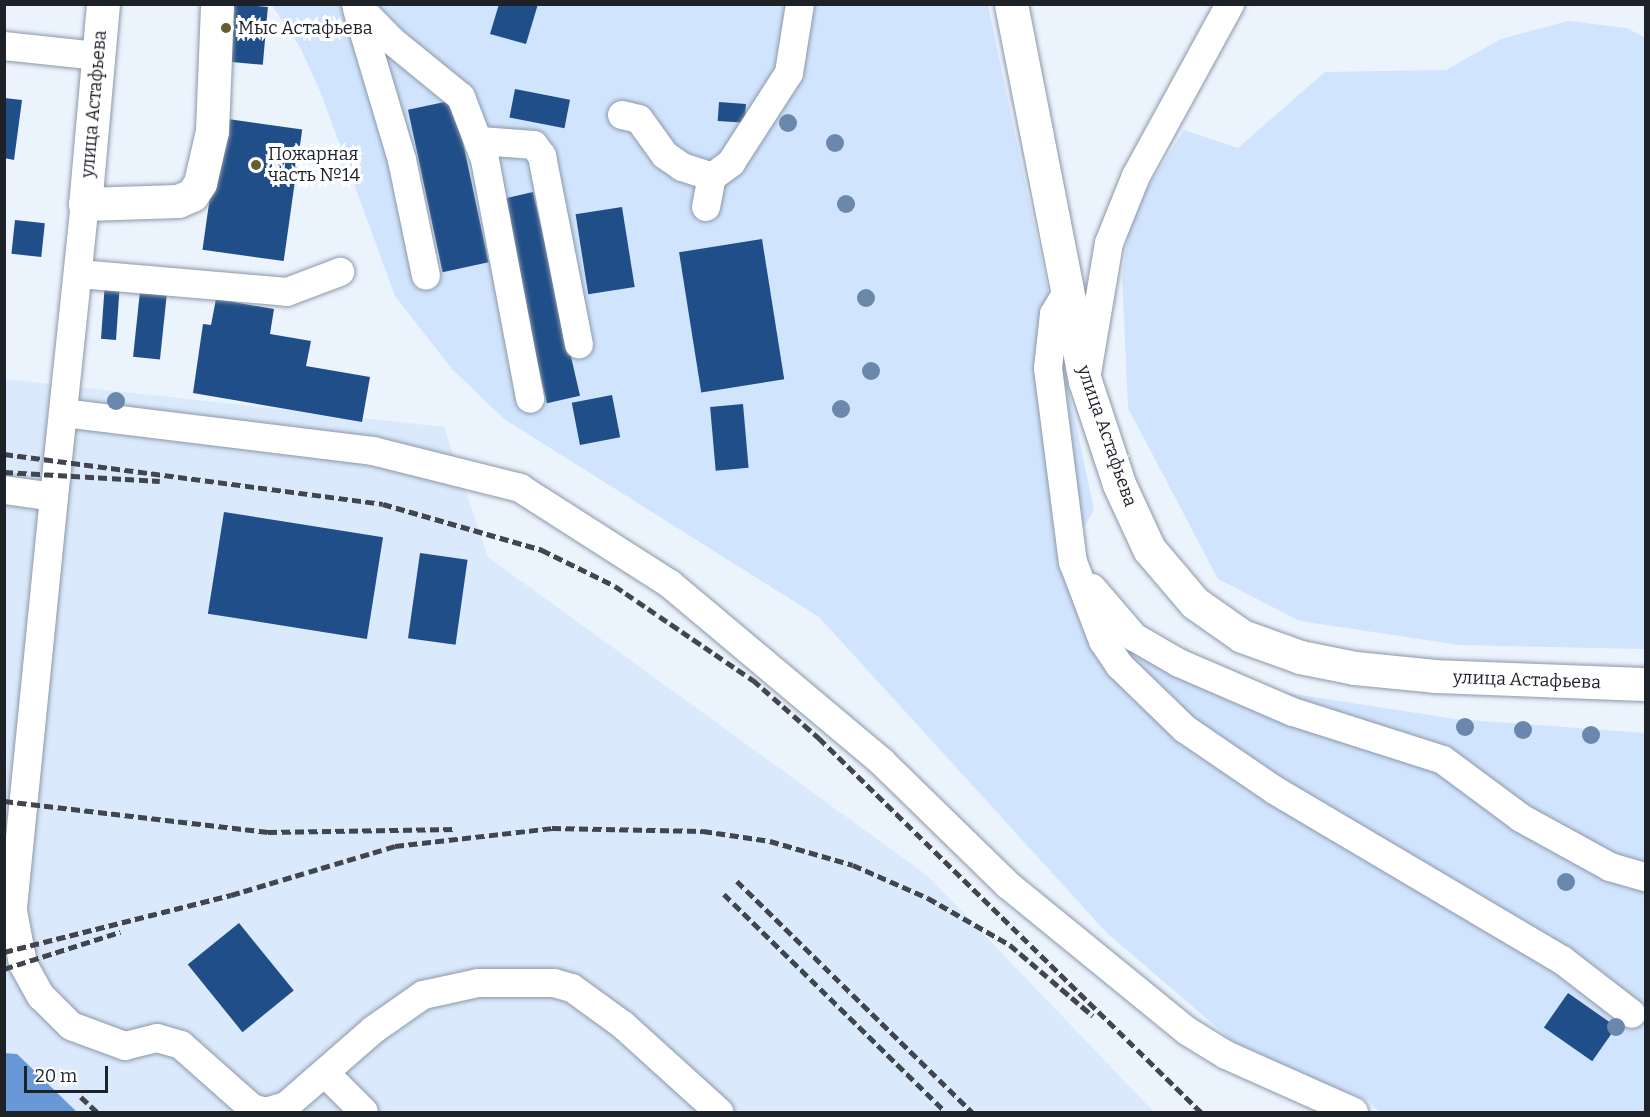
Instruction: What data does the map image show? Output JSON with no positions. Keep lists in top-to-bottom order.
{
  "streets": {
    "main road": ["улица Астафьева"]
  },
  "places": ["Мыс Астафьева", "Пожарная часть №14"],
  "scale_bar": "20 m"
}
